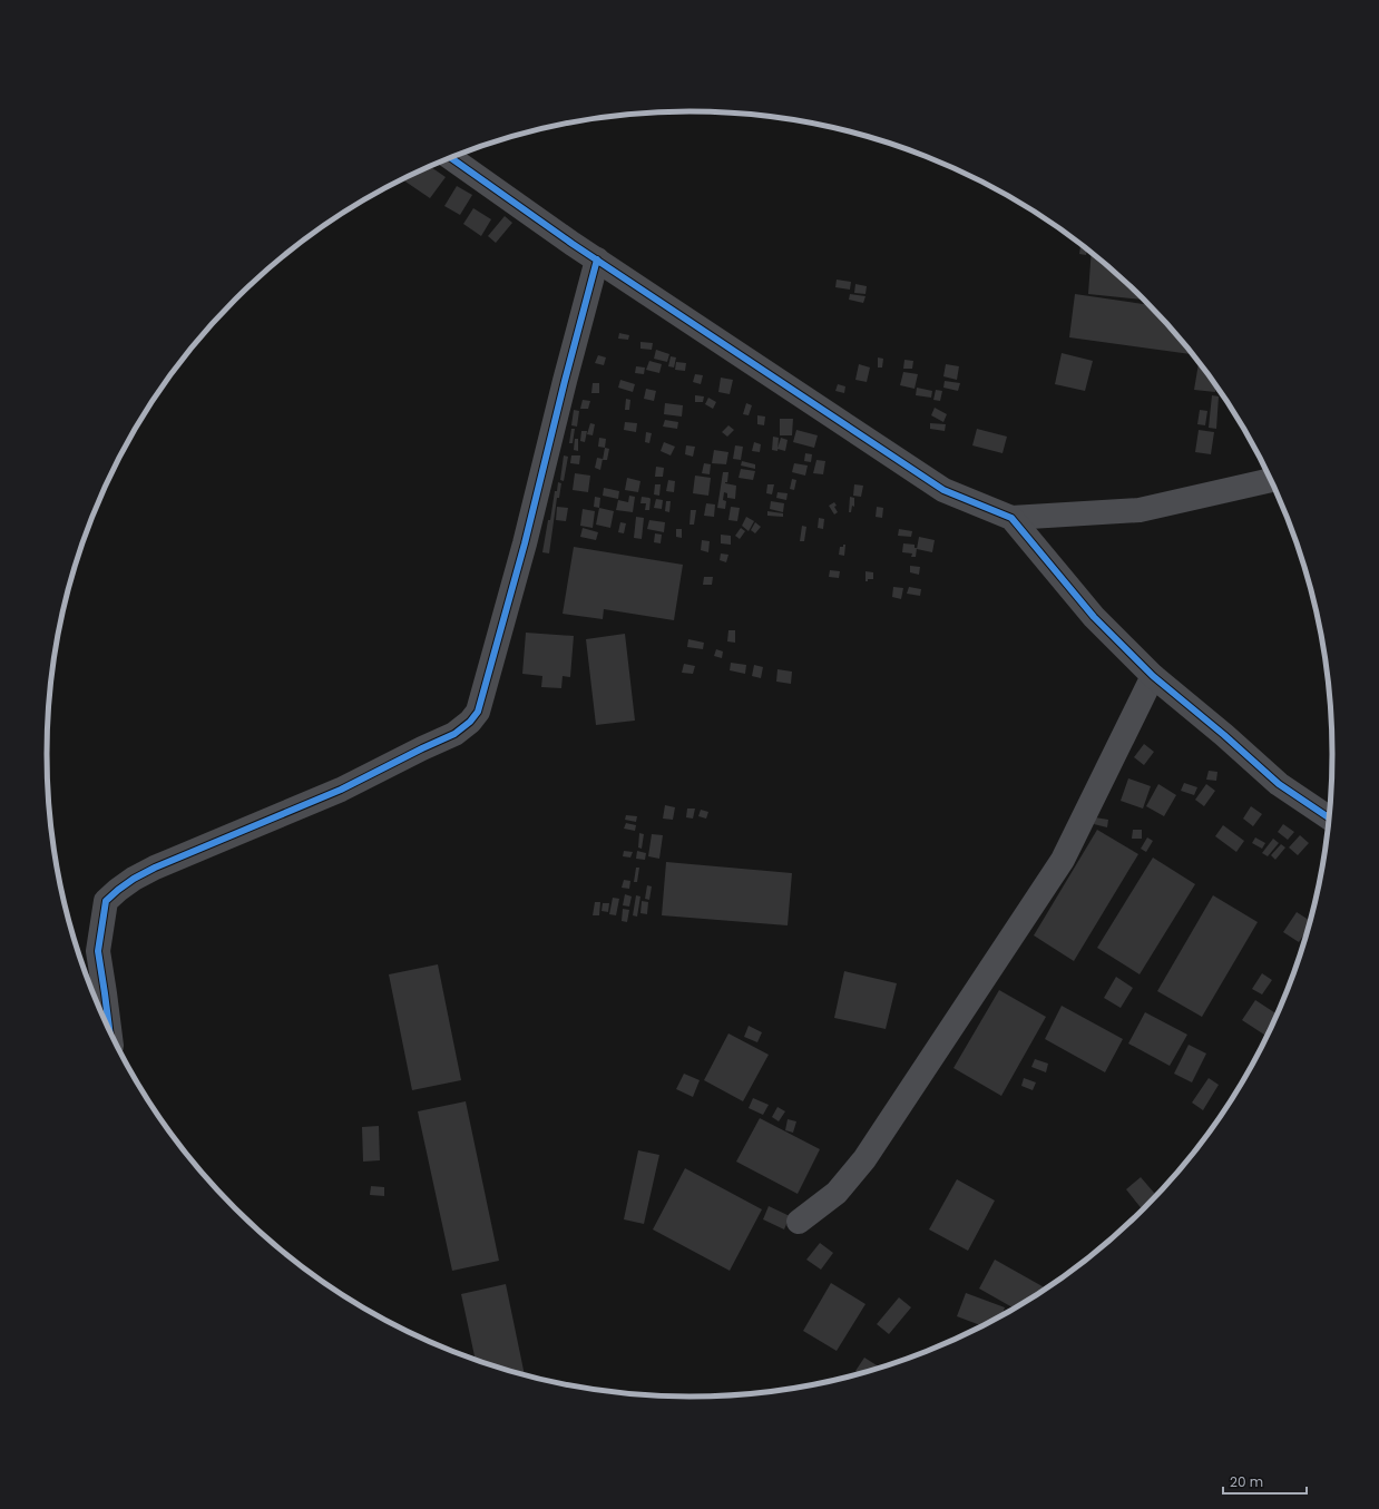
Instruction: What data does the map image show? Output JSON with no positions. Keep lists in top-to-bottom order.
{
  "scale_bar": "20 m"
}
